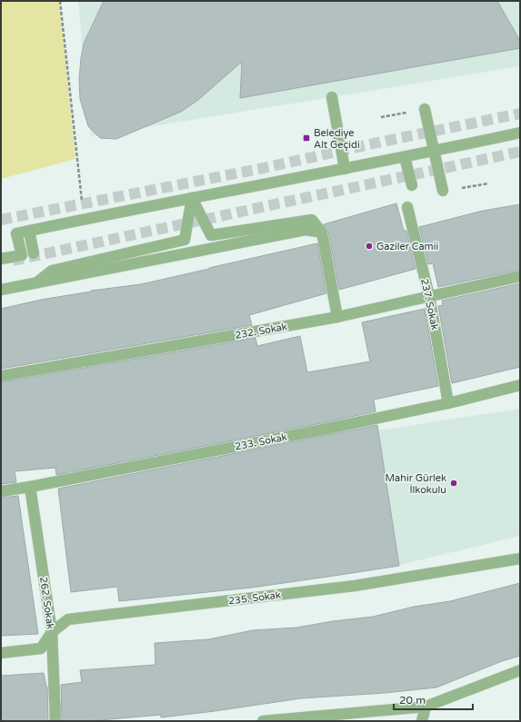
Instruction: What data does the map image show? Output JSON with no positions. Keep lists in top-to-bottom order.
{
  "streets": {
    "street": [
      "237. Sokak",
      "232. Sokak",
      "233. Sokak",
      "235. Sokak",
      "262. Sokak"
    ]
  },
  "crossings": [
    ["237. Sokak", "232. Sokak"],
    ["237. Sokak", "233. Sokak"],
    ["233. Sokak", "262. Sokak"],
    ["235. Sokak", "262. Sokak"]
  ],
  "places": {
    "transit": ["Belediye Alt Geçidi"],
    "other": ["Gaziler Camii", "Mahir Gürlek İlkokulu"]
  },
  "scale_bar": "20 m"
}
